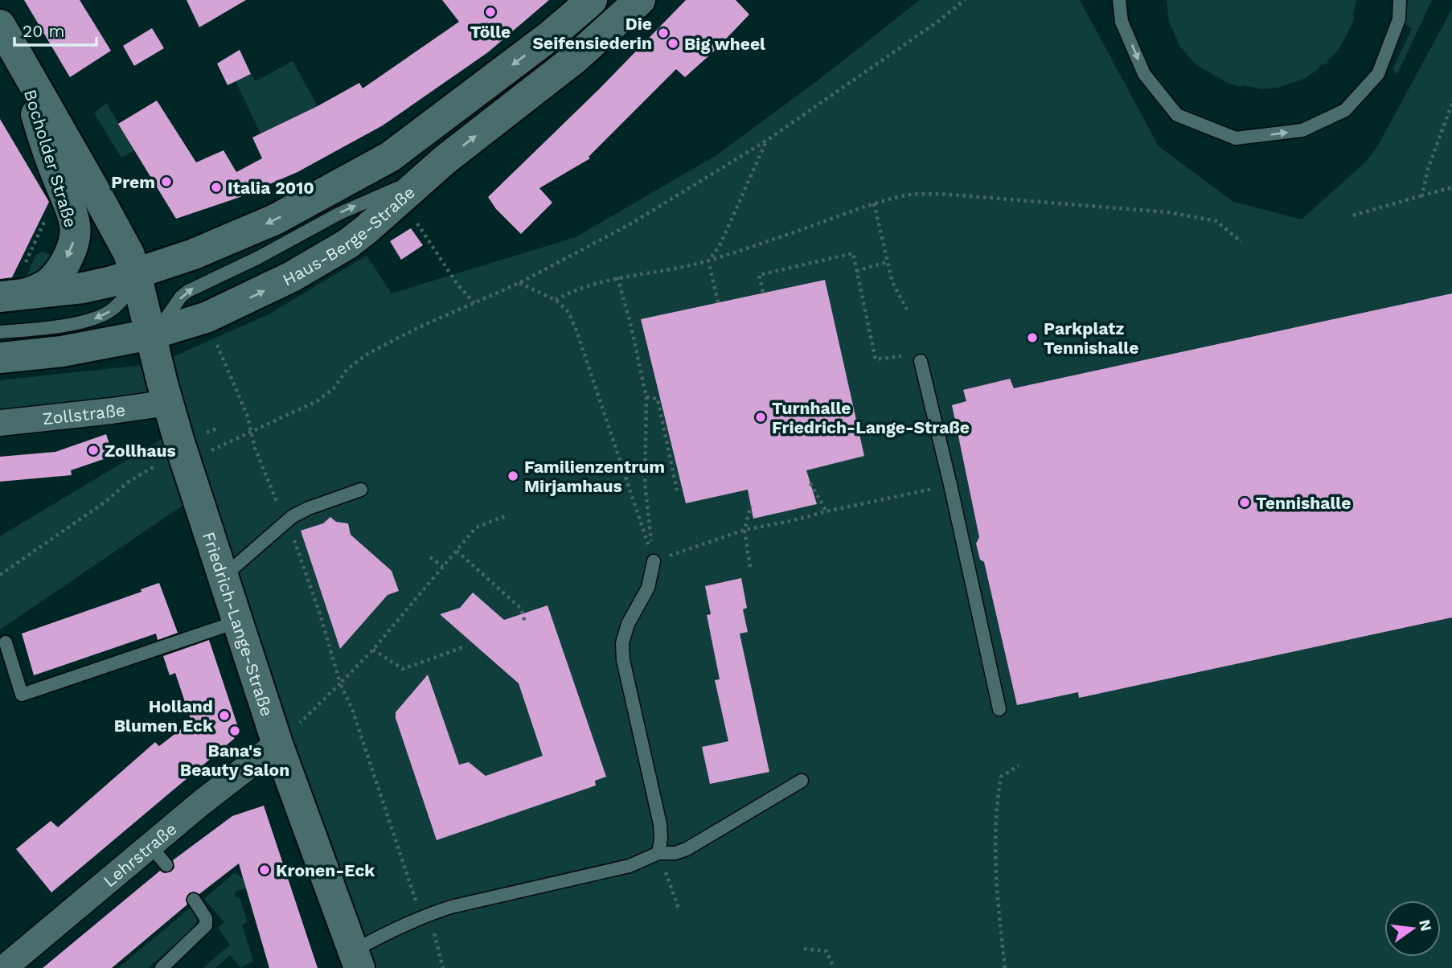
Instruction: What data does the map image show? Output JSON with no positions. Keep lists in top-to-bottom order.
{
  "streets": {
    "main road": ["Bocholder Straße", "Haus-Berge-Straße", "Friedrich-Lange-Straße"],
    "street": ["Zollstraße", "Lehrstraße"]
  },
  "crossings": [
    ["Bocholder Straße", "Friedrich-Lange-Straße"],
    ["Haus-Berge-Straße", "Friedrich-Lange-Straße"],
    ["Zollstraße", "Friedrich-Lange-Straße"],
    ["Friedrich-Lange-Straße", "Lehrstraße"]
  ],
  "places": [
    "Tölle",
    "Die Seifensiederin",
    "Big wheel",
    "Prem",
    "Italia 2010",
    "Parkplatz Tennishalle",
    "Turnhalle Friedrich-Lange-Straße",
    "Zollhaus",
    "Familienzentrum Mirjamhaus",
    "Tennishalle",
    "Holland Blumen Eck",
    "Bana's Beauty Salon",
    "Kronen-Eck"
  ],
  "scale_bar": "20 m",
  "north": "right"
}
